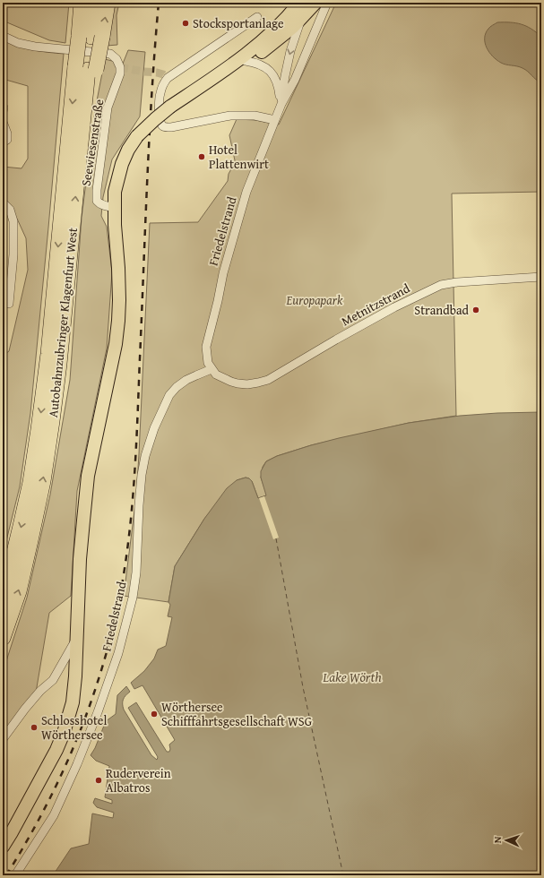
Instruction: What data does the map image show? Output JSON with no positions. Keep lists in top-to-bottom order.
{
  "streets": {
    "highway": ["Autobahnzubringer Klagenfurt West"],
    "street": ["Seewiesenstraße", "Friedelstrand", "Metnitzstrand"]
  },
  "crossings": [
    ["Friedelstrand", "Metnitzstrand"]
  ],
  "water": ["Lake Wörth"],
  "parks": ["Europapark"],
  "places": [
    "Stocksportanlage",
    "Hotel Plattenwirt",
    "Strandbad",
    "Wörthersee Schifffahrtsgesellschaft WSG",
    "Schlosshotel Wörthersee",
    "Ruderverein Albatros"
  ],
  "north": "left"
}
